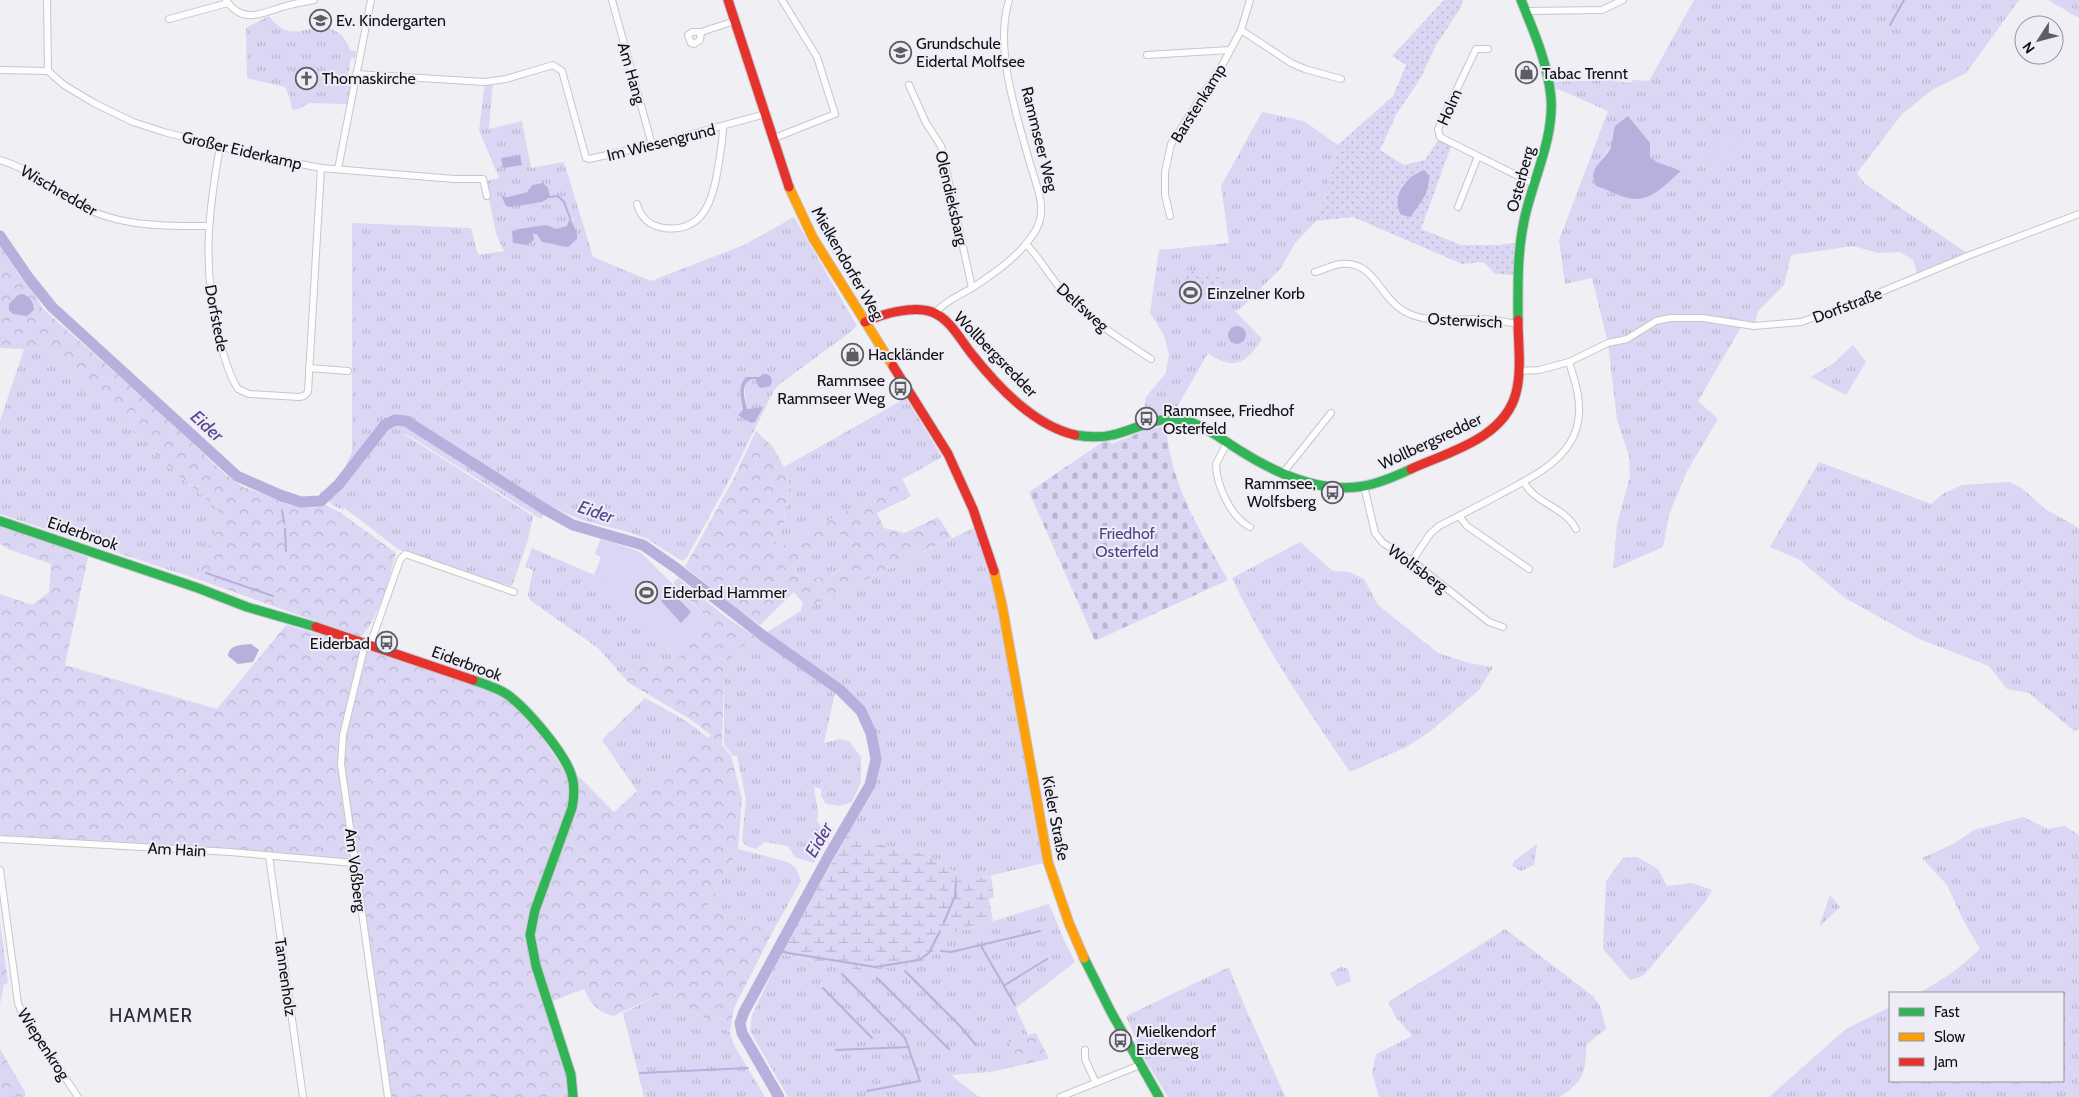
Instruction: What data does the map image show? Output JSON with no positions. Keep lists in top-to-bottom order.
{
  "streets": {
    "street": [
      "Am Hang",
      "Barstenkamp",
      "Holm",
      "Rammseer Weg",
      "Im Wiesengrund",
      "Großer Eiderkamp",
      "Osterberg",
      "Wischredder",
      "Olendieksbarg",
      "Mielkendorfer Weg",
      "Dorfstraße",
      "Delfsweg",
      "Dorfstede",
      "Osterwisch",
      "Wollbergsredder",
      "Eiderbrook",
      "Wolfsberg",
      "Kieler Straße",
      "Am Hain",
      "Am Voßberg",
      "Tannenholz",
      "Wiepenkrog"
    ]
  },
  "crossings": [
    ["Am Hang", "Im Wiesengrund"],
    ["Holm", "Osterberg"],
    ["Rammseer Weg", "Olendieksbarg"],
    ["Rammseer Weg", "Delfsweg"],
    ["Rammseer Weg", "Wollbergsredder"],
    ["Im Wiesengrund", "Mielkendorfer Weg"],
    ["Großer Eiderkamp", "Dorfstede"],
    ["Osterberg", "Osterwisch"],
    ["Osterberg", "Wollbergsredder"],
    ["Wischredder", "Dorfstede"],
    ["Mielkendorfer Weg", "Kieler Straße"],
    ["Wollbergsredder", "Wolfsberg"],
    ["Eiderbrook", "Am Voßberg"],
    ["Am Hain", "Am Voßberg"],
    ["Am Hain", "Tannenholz"]
  ],
  "districts": ["HAMMER"],
  "water": ["Eider"],
  "parks": ["Friedhof Osterfeld"],
  "places": {
    "school or university": ["Ev. Kindergarten", "Grundschule Eidertal Molfsee"],
    "shop": ["Tabac Trennt", "Hackländer"],
    "church": ["Thomaskirche"],
    "sports": ["Einzelner Korb", "Eiderbad Hammer"],
    "bus stop": [
      "Rammsee Rammseer Weg",
      "Rammsee, Friedhof Osterfeld",
      "Rammsee, Wolfsberg",
      "Eiderbad",
      "Mielkendorf Eiderweg"
    ]
  },
  "legend": ["Fast", "Slow", "Jam"],
  "north": "bottom left"
}
